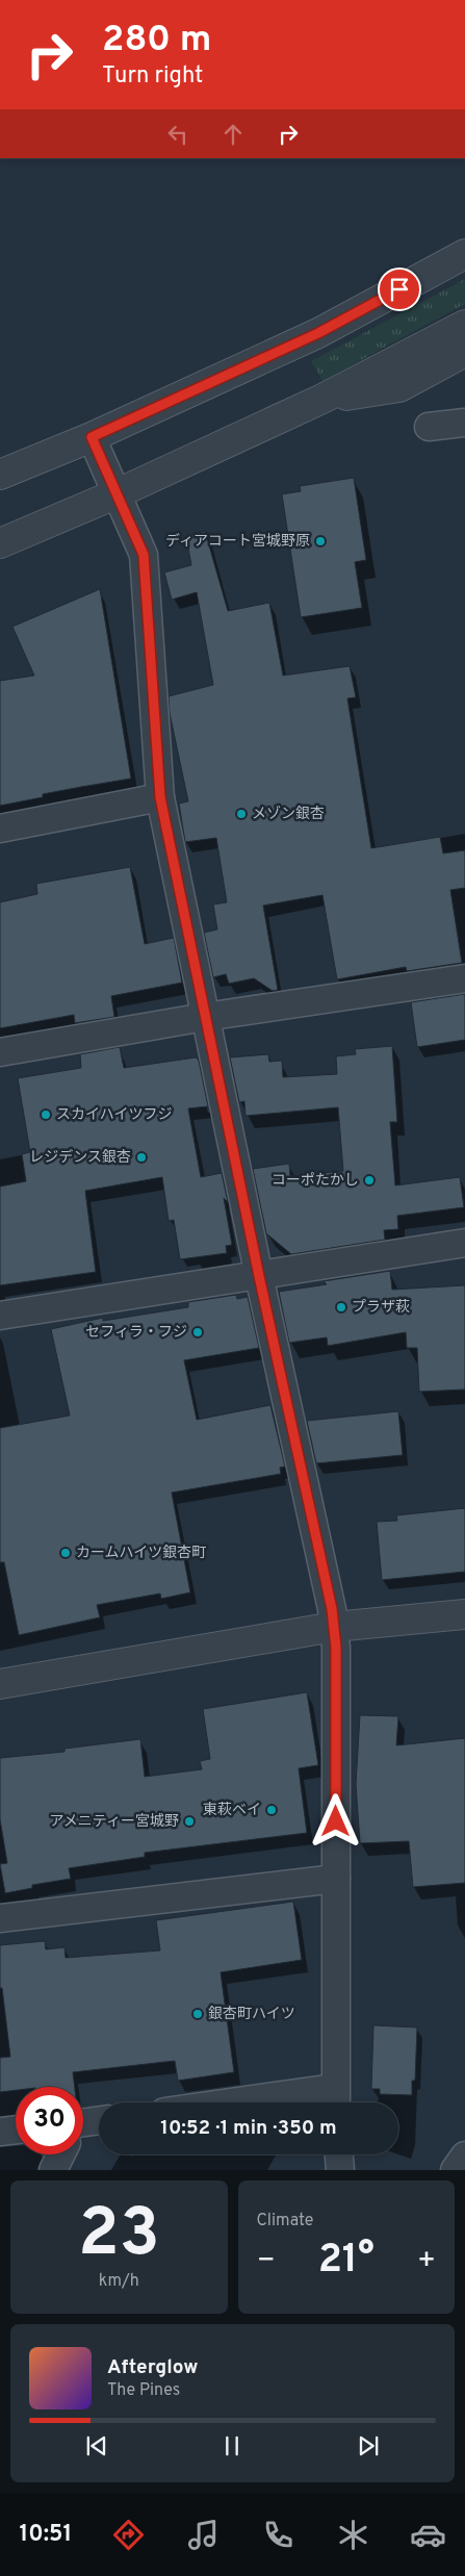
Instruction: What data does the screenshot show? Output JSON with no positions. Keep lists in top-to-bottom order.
{
  "places": [
    "ディアコート宮城野原",
    "メゾン銀杏",
    "スカイハイツフジ",
    "レジデンス銀杏",
    "コーポたかし",
    "プラザ萩",
    "セフィラ・フジ",
    "カームハイツ銀杏町",
    "東萩ベイ",
    "アメニティー宮城野",
    "銀杏町ハイツ"
  ],
  "page": {
    "turn": ["280 m", "Turn right"],
    "limit": "30",
    "trip": "10:52 · 1 min · 350 m",
    "tile": [
      ["23", "km/h"],
      "Climate"
    ],
    "heat": ["−", "21°", "+"],
    "song": ["Afterglow", "The Pines"],
    "tabs": "10:51"
  }
}
